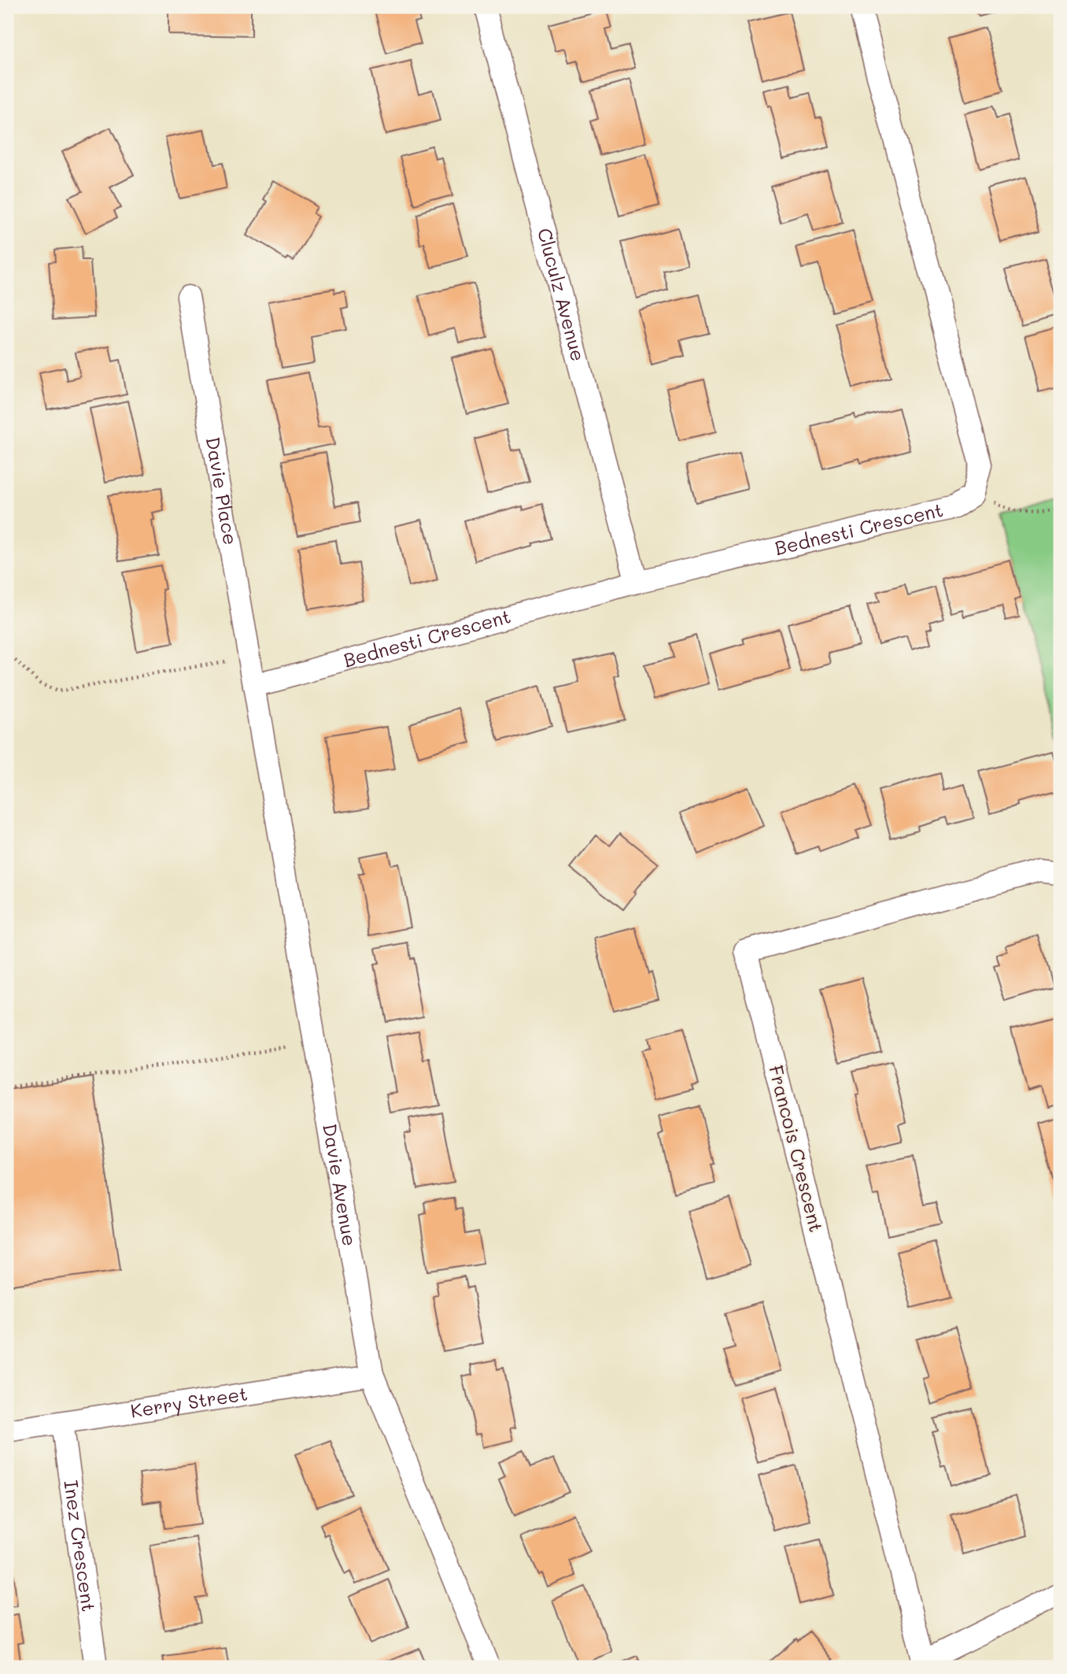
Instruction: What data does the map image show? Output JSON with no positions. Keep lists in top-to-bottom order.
{
  "streets": {
    "street": [
      "Cluculz Avenue",
      "Davie Place",
      "Bednesti Crescent",
      "Francois Crescent",
      "Davie Avenue",
      "Kerry Street",
      "Inez Crescent"
    ]
  },
  "crossings": [
    ["Cluculz Avenue", "Bednesti Crescent"],
    ["Davie Place", "Bednesti Crescent"],
    ["Davie Place", "Davie Avenue"],
    ["Bednesti Crescent", "Davie Avenue"],
    ["Davie Avenue", "Kerry Street"],
    ["Kerry Street", "Inez Crescent"]
  ]
}
